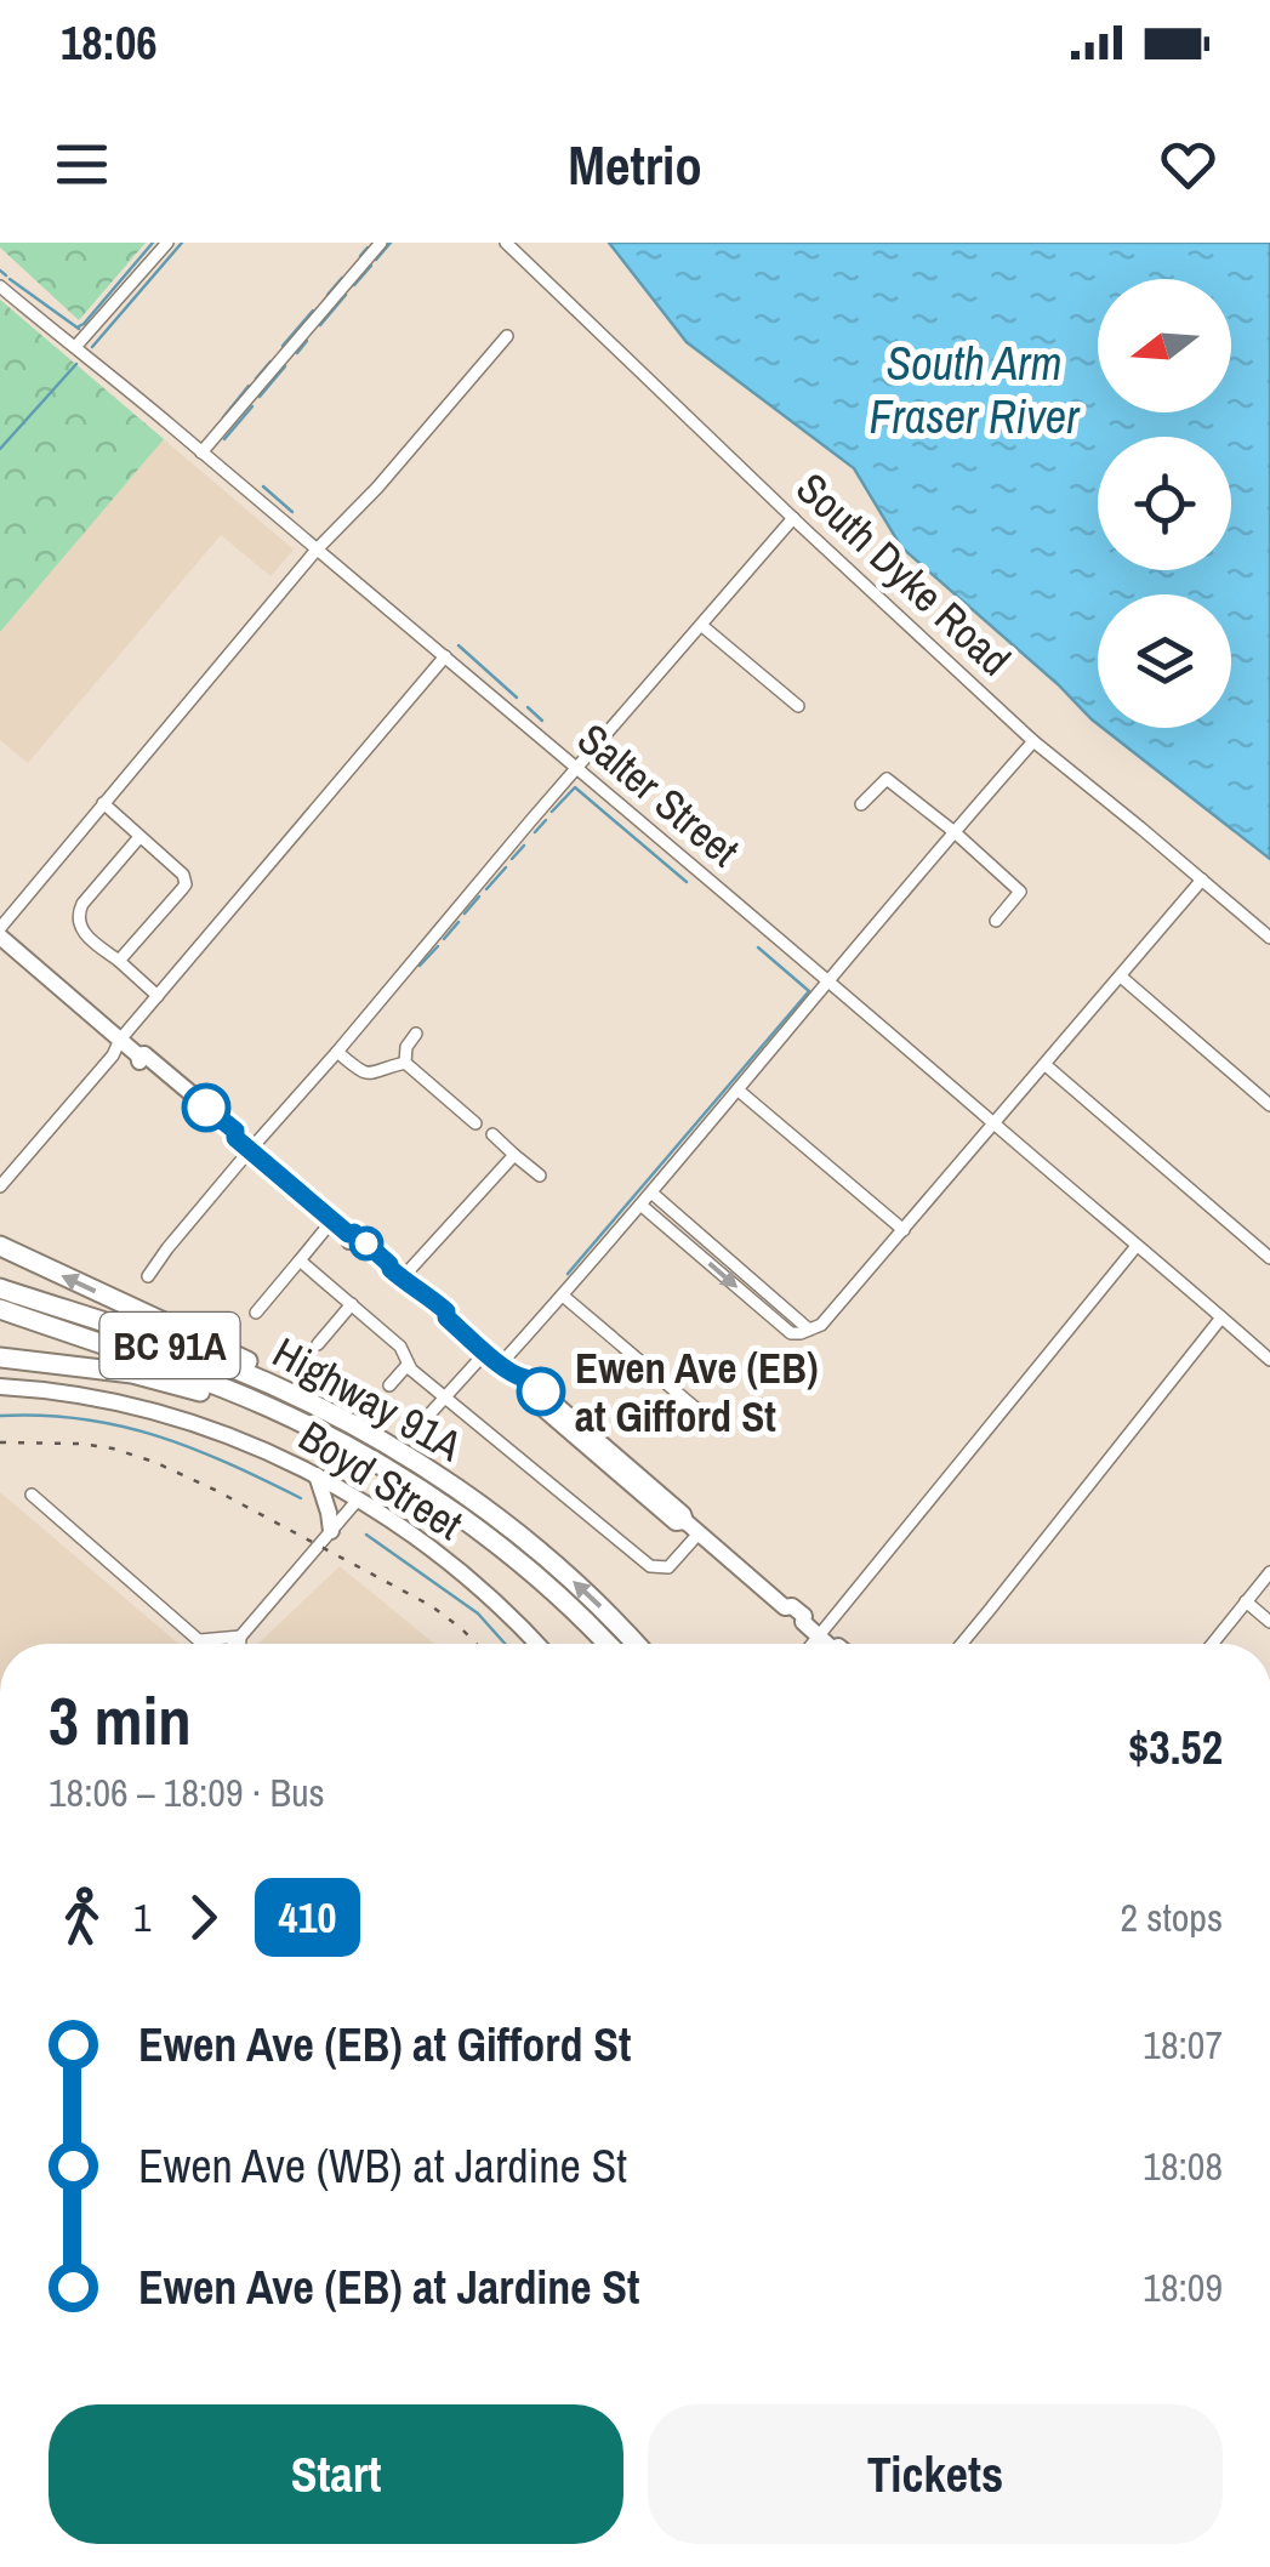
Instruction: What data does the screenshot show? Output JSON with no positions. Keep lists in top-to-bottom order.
{
  "streets": {
    "highway": ["BC 91A", "Highway 91A"],
    "street": ["South Dyke Road", "Salter Street", "Boyd Street"]
  },
  "water": ["South Arm Fraser River"],
  "places": ["Ewen Ave (EB) at Gifford St"],
  "lines": ["bus line 410"],
  "north": "left",
  "page": {
    "status": "18:06",
    "header": "Metrio",
    "heading": ["3 min", "18:06 – 18:09 · Bus", "$3.52"],
    "legs": ["1", "410", "2 stops"],
    "list": [
      {
        "name": "Ewen Ave (EB) at Gifford St",
        "value": "18:07"
      },
      {
        "name": "Ewen Ave (WB) at Jardine St",
        "value": "18:08"
      },
      {
        "name": "Ewen Ave (EB) at Jardine St",
        "value": "18:09"
      }
    ],
    "buttons": ["Start", "Tickets"]
  }
}
